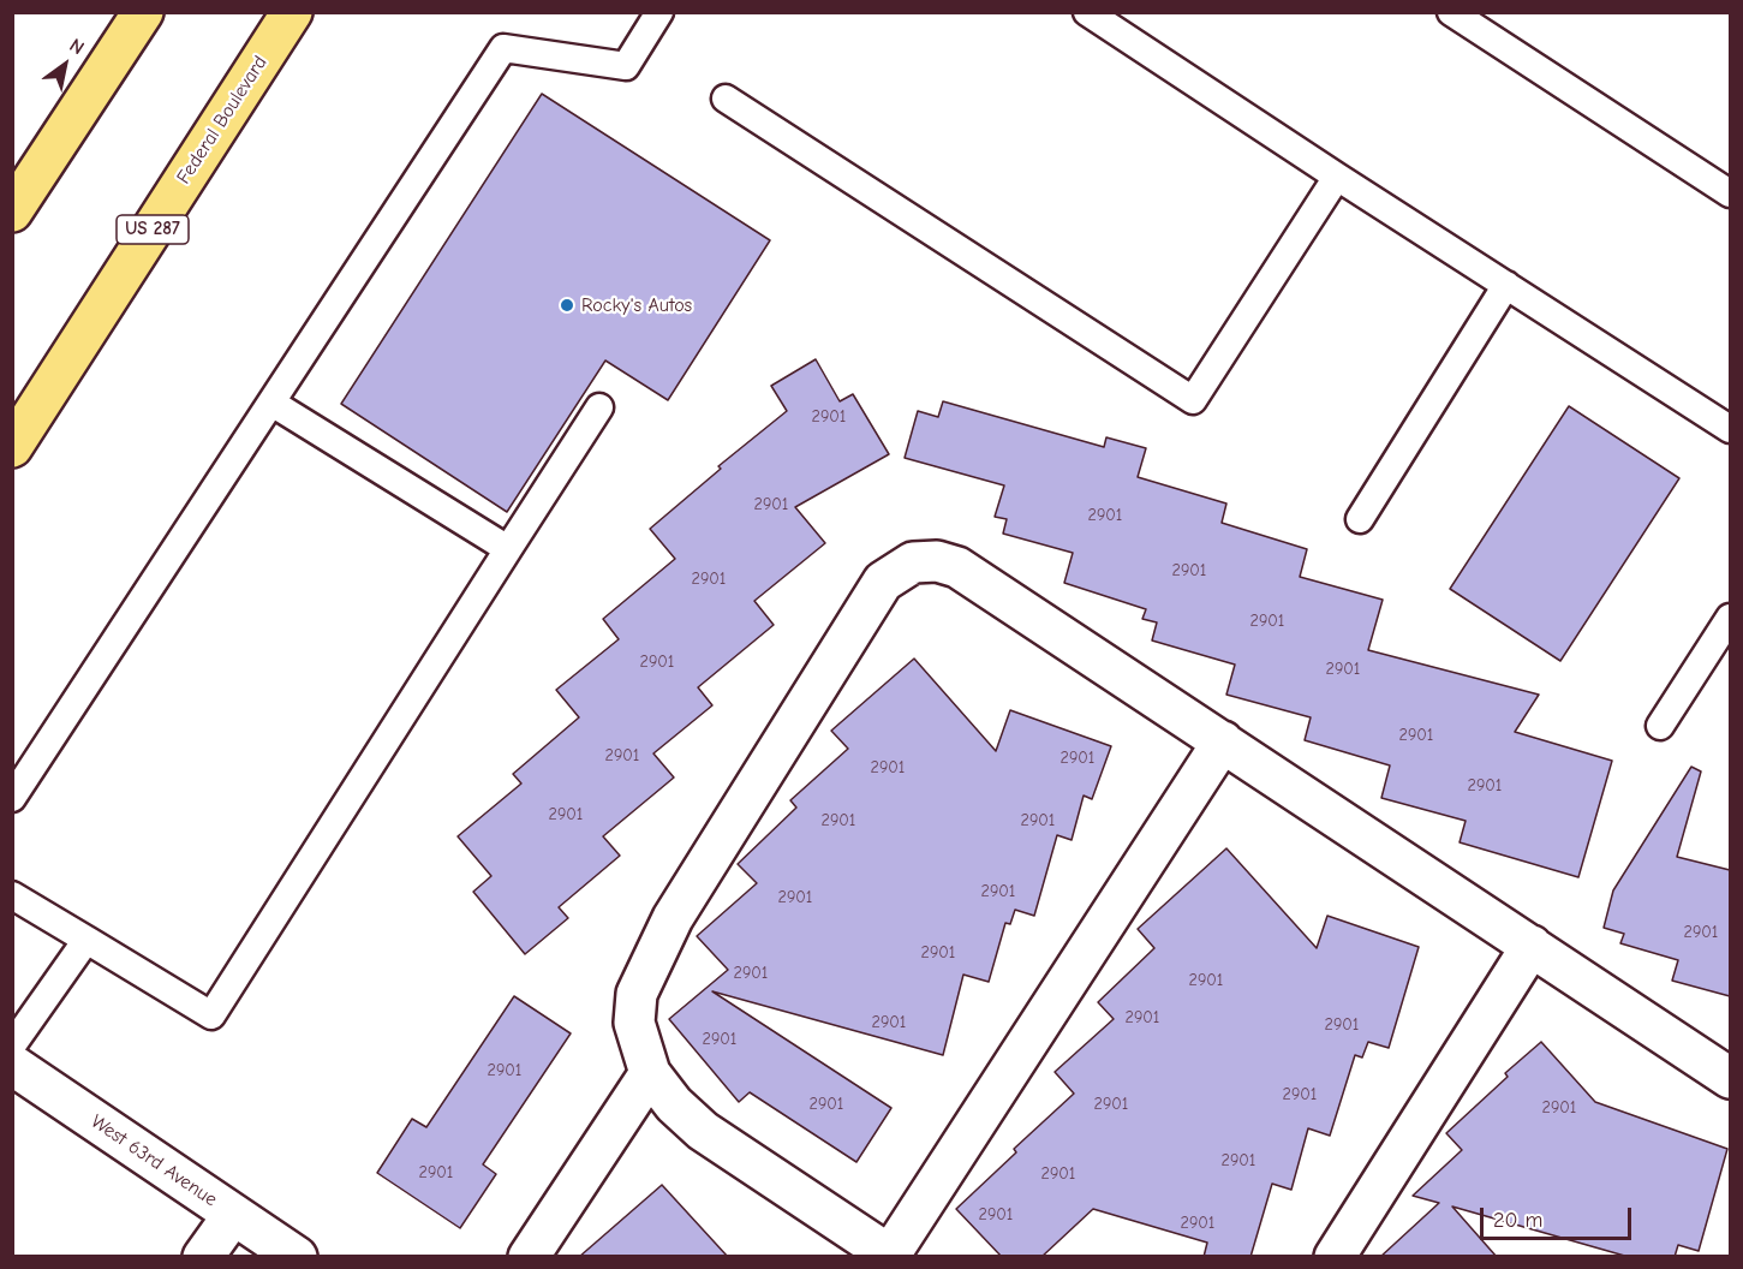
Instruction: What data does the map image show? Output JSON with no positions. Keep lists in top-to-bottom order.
{
  "streets": {
    "main road": ["Federal Boulevard", "US 287"],
    "street": ["West 63rd Avenue"]
  },
  "places": ["Rocky's Autos"],
  "house_numbers": [
    "2901",
    "2901",
    "2901",
    "2901",
    "2901",
    "2901",
    "2901",
    "2901",
    "2901",
    "2901",
    "2901",
    "2901",
    "2901",
    "2901",
    "2901",
    "2901",
    "2901",
    "2901",
    "2901",
    "2901",
    "2901",
    "2901",
    "2901",
    "2901",
    "2901",
    "2901",
    "2901",
    "2901",
    "2901",
    "2901",
    "2901",
    "2901",
    "2901",
    "2901",
    "2901",
    "2901"
  ],
  "scale_bar": "20 m",
  "north": "top right"
}
